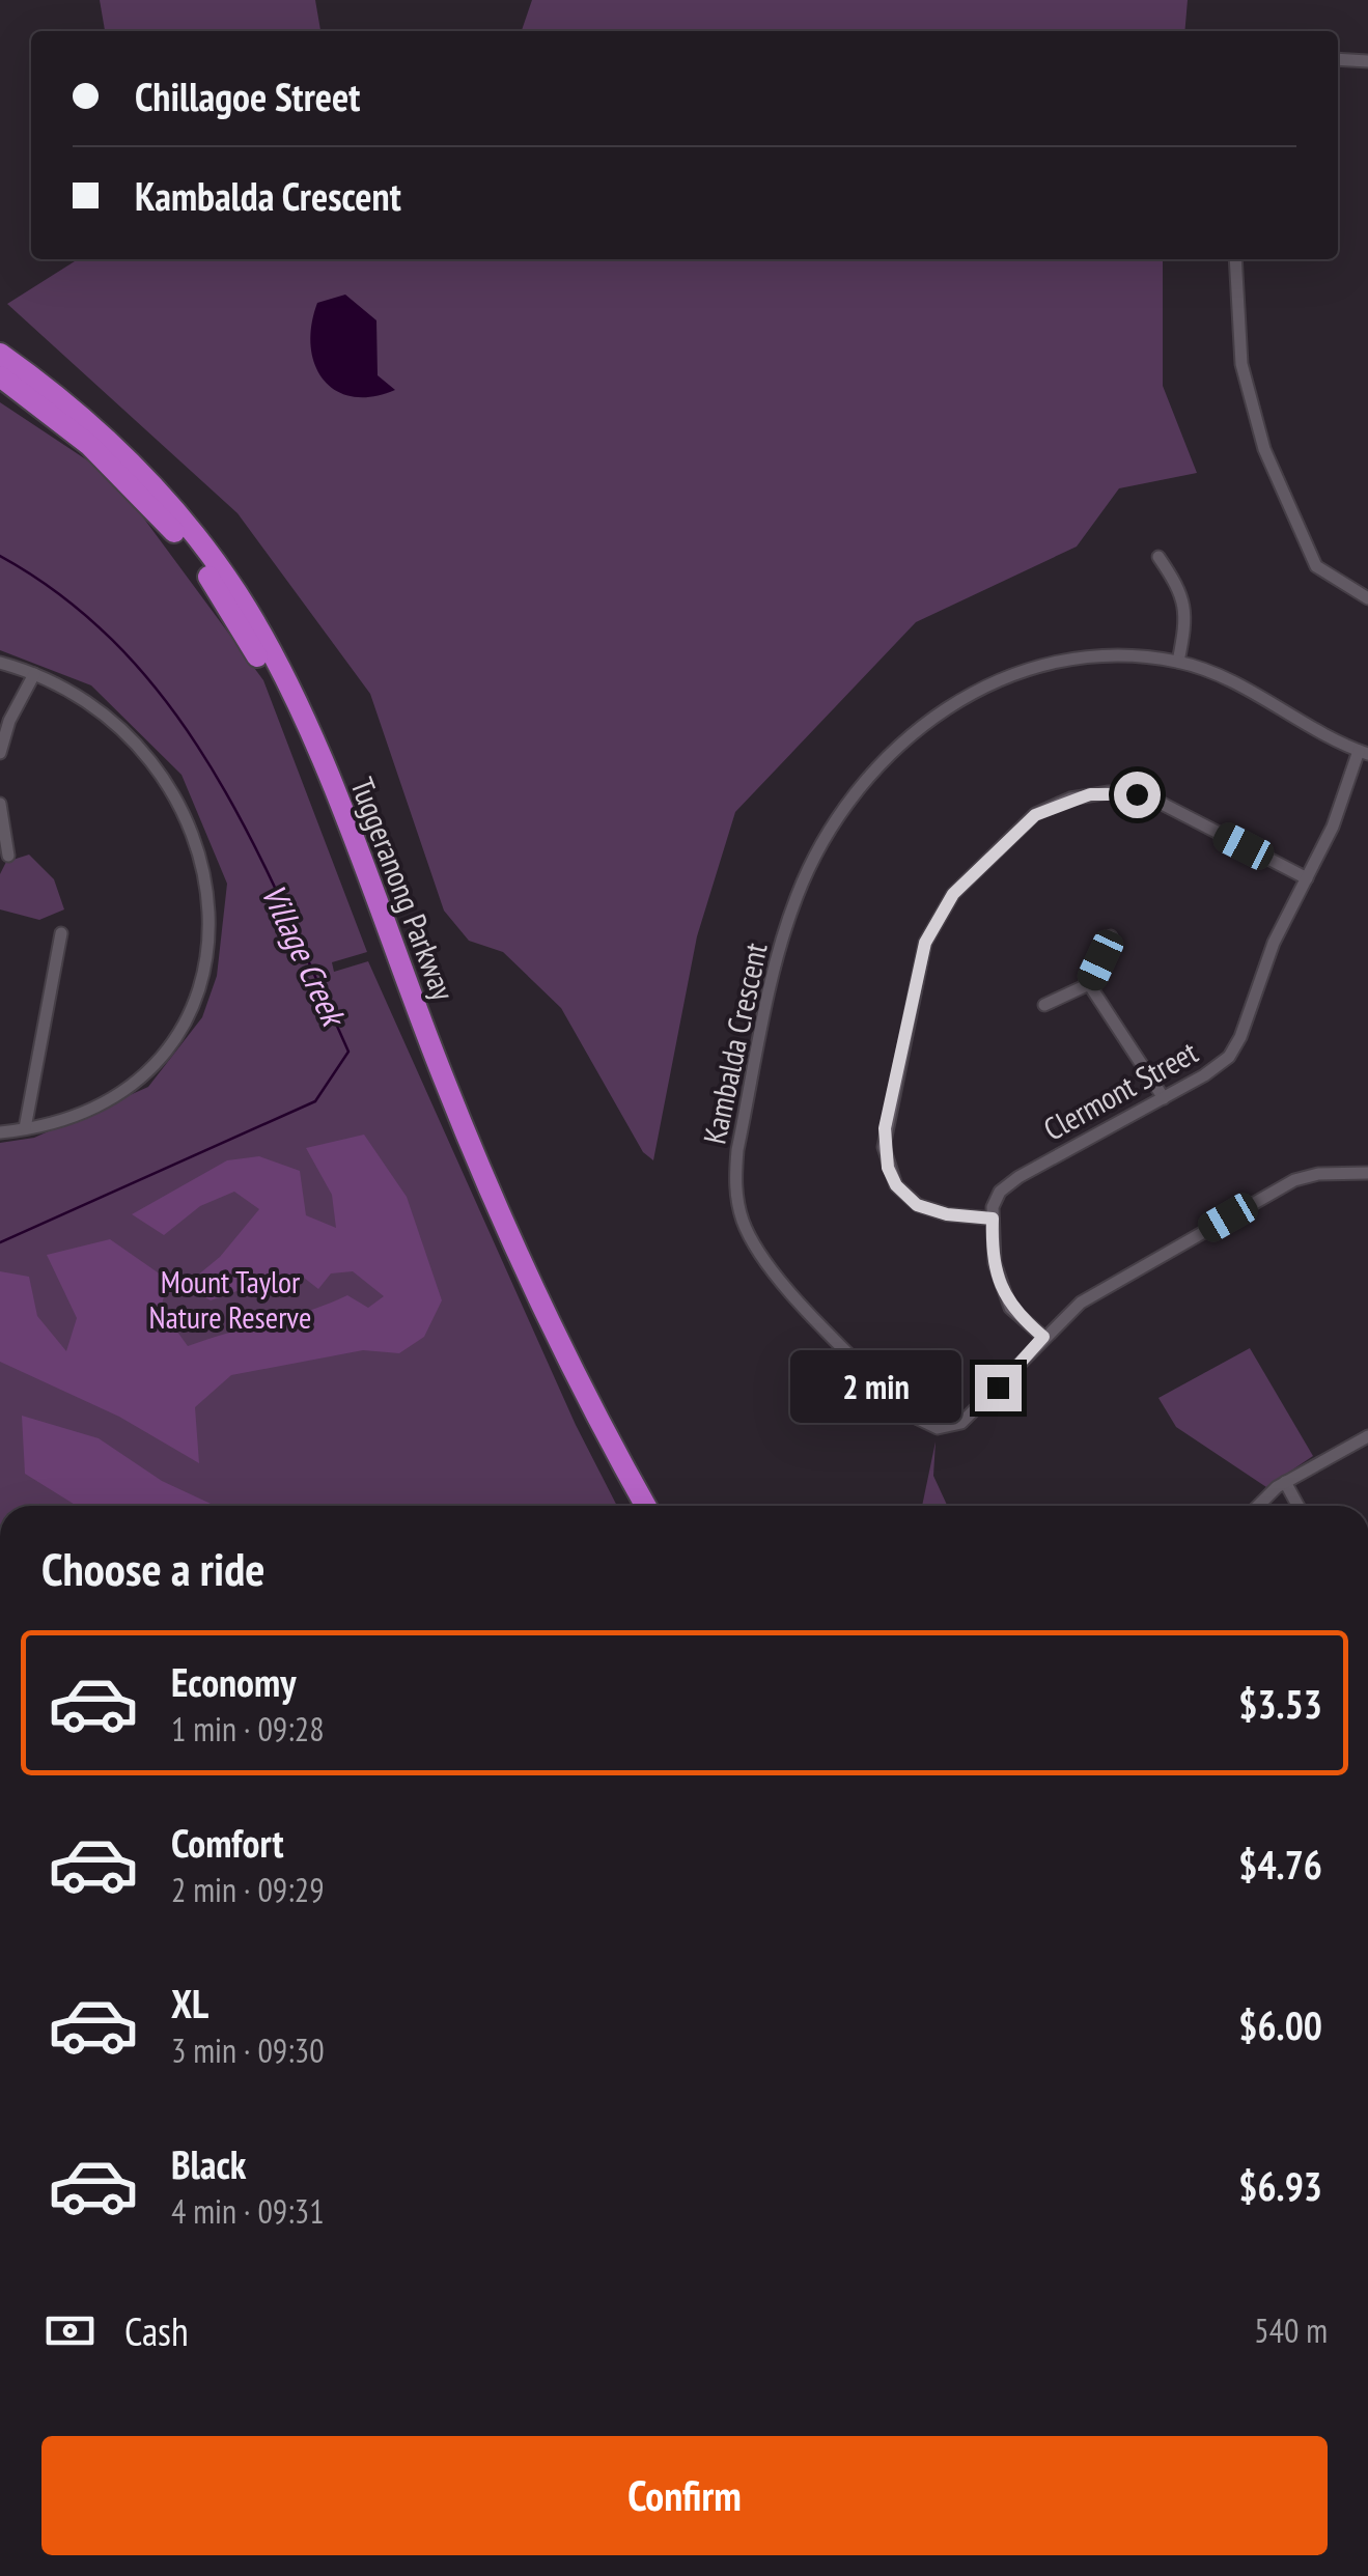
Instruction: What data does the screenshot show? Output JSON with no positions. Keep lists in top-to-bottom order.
{
  "streets": {
    "highway": ["Tuggeranong Parkway"],
    "street": ["Kambalda Crescent", "Clermont Street"]
  },
  "crossings": [
    ["Kambalda Crescent", "Clermont Street"]
  ],
  "water": ["Village Creek"],
  "parks": ["Mount Taylor Nature Reserve"],
  "page": {
    "banner": ["Chillagoe Street", "Kambalda Crescent"],
    "bubble": "2 min",
    "heading": "Choose a ride",
    "list": [
      {
        "name": "Economy",
        "note": "1 min · 09:28",
        "value": "$3.53"
      },
      {
        "name": "Comfort",
        "note": "2 min · 09:29",
        "value": "$4.76"
      },
      {
        "name": "XL",
        "note": "3 min · 09:30",
        "value": "$6.00"
      },
      {
        "name": "Black",
        "note": "4 min · 09:31",
        "value": "$6.93"
      }
    ],
    "pay": ["Cash", "540 m"],
    "buttons": "Confirm"
  }
}
